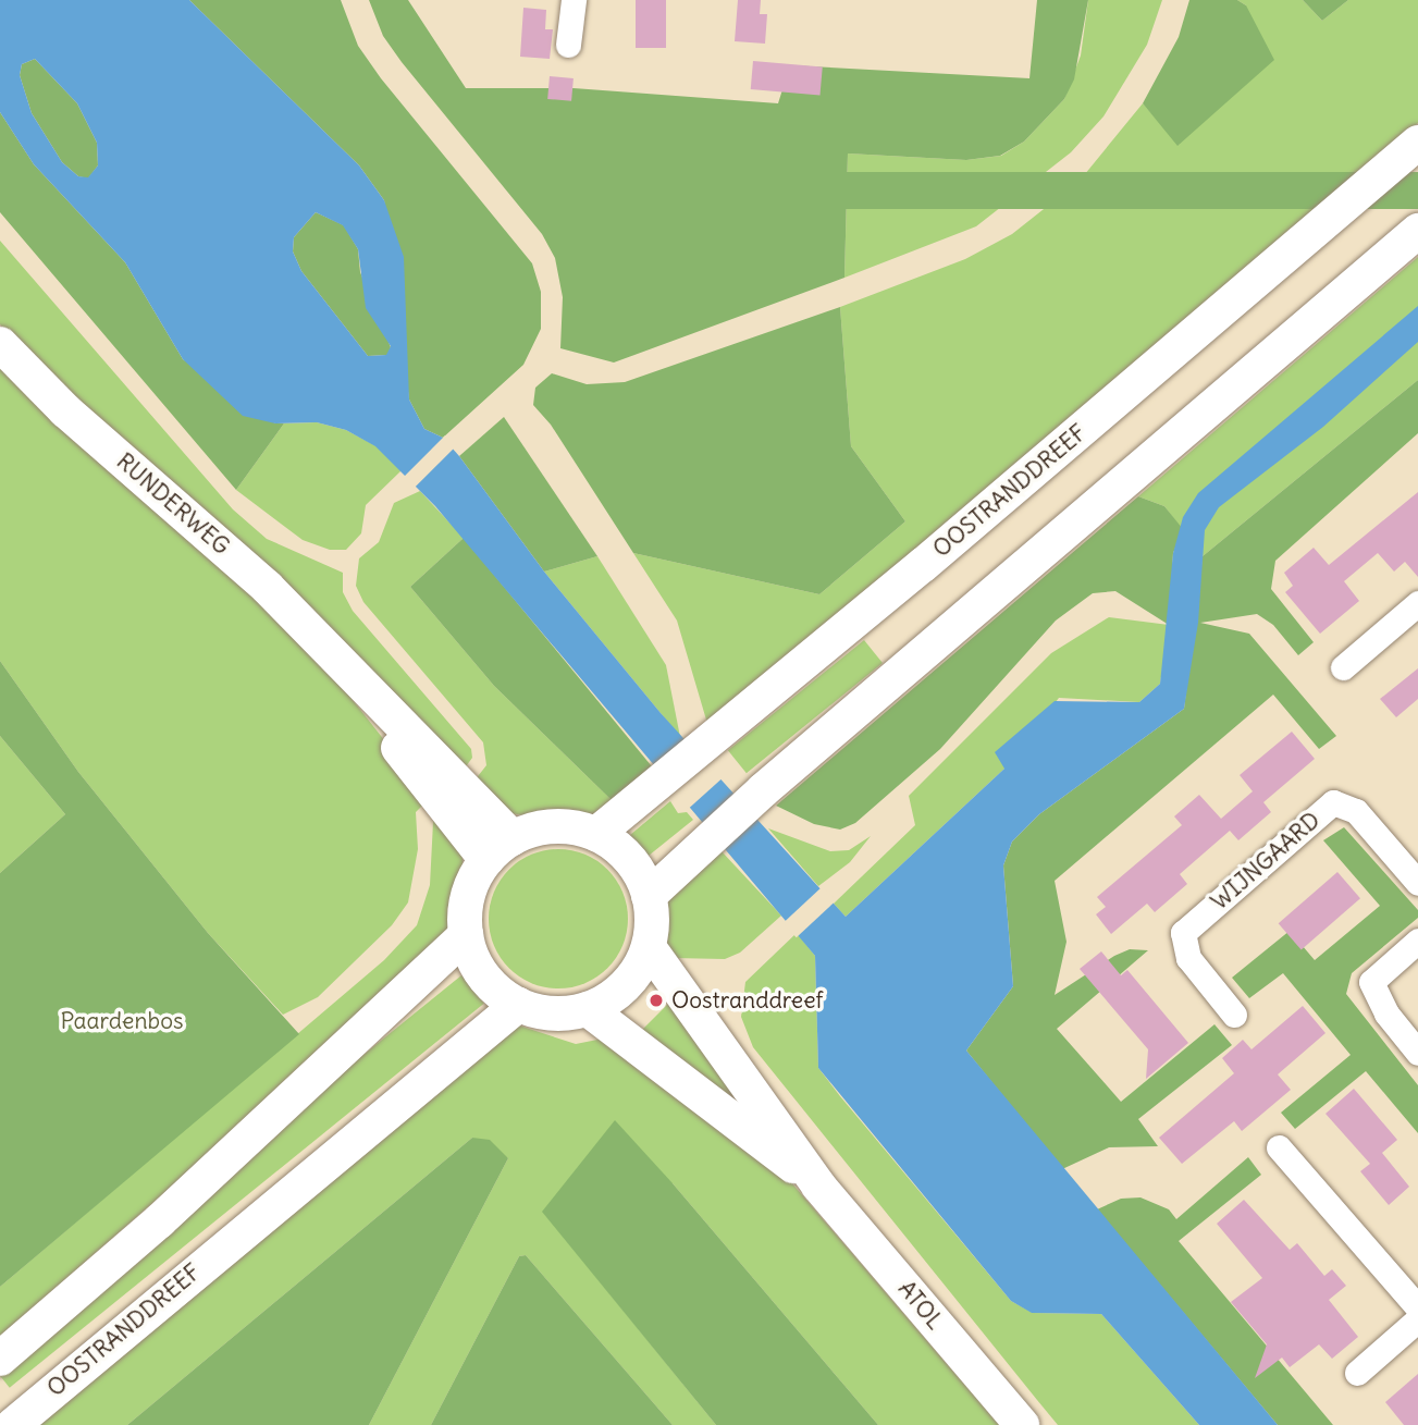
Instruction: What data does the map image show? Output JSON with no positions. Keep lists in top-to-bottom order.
{
  "streets": {
    "main road": ["OOSTRANDDREEF", "RUNDERWEG", "ATOL"],
    "street": ["WIJNGAARD"]
  },
  "crossings": [
    ["OOSTRANDDREEF", "RUNDERWEG"],
    ["OOSTRANDDREEF", "ATOL"],
    ["RUNDERWEG", "ATOL"]
  ],
  "parks": ["Paardenbos"],
  "places": ["Oostranddreef"]
}
